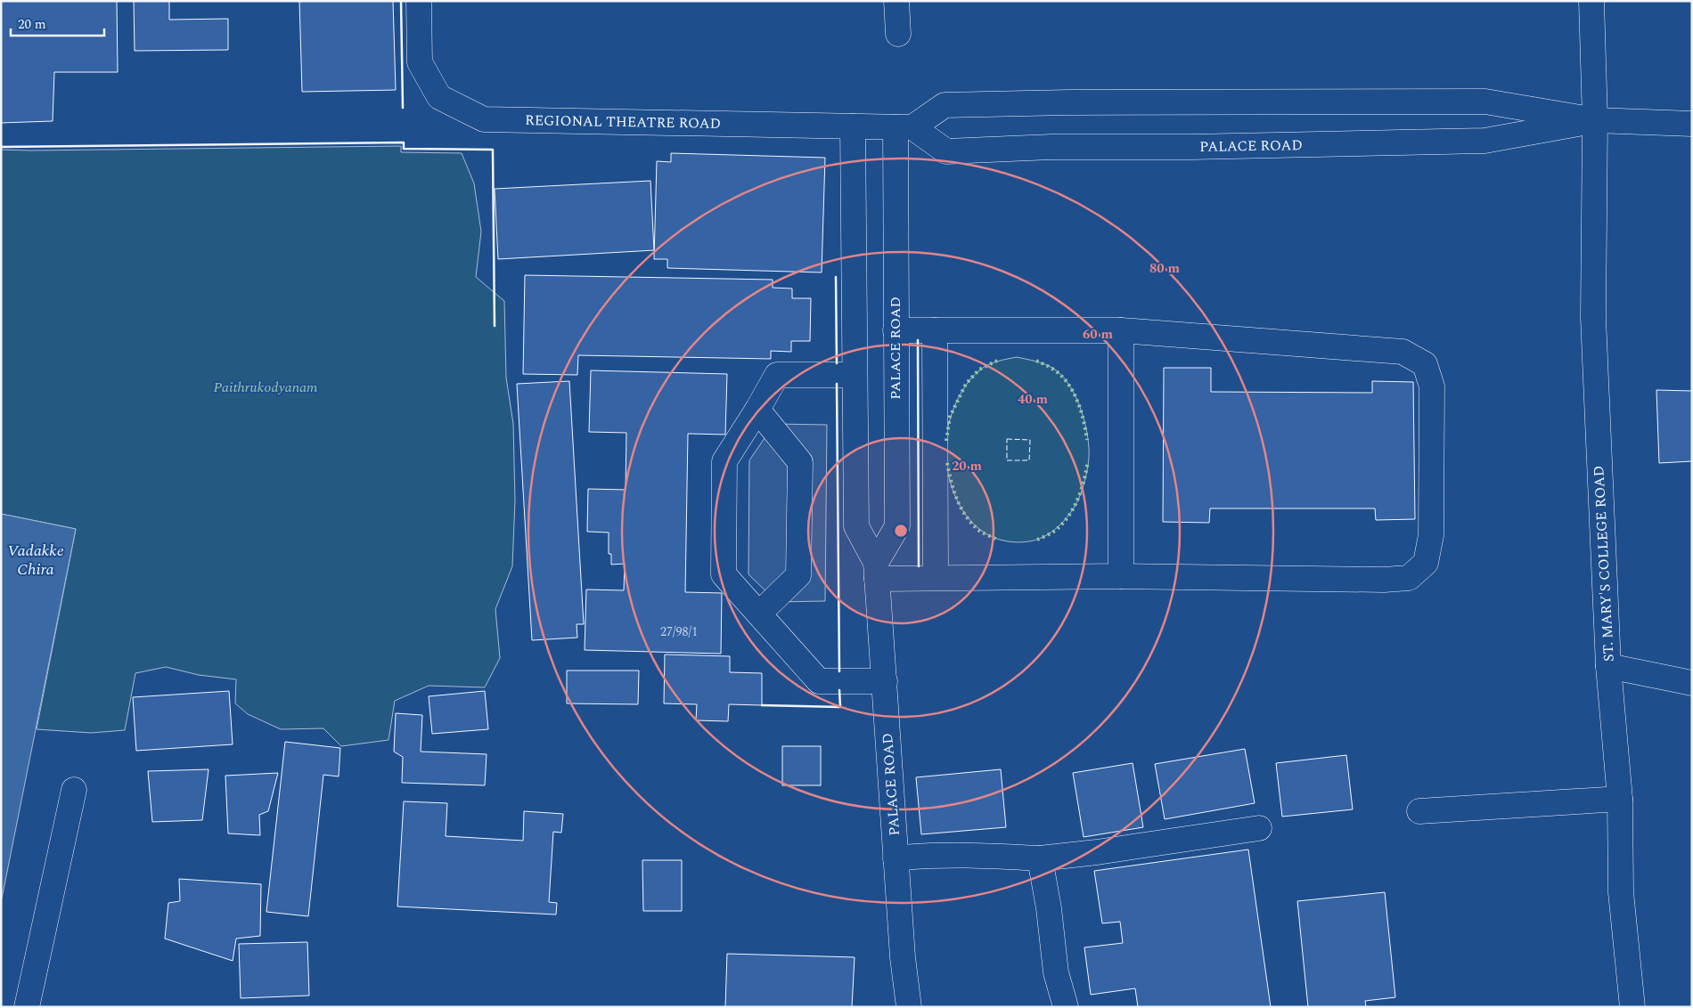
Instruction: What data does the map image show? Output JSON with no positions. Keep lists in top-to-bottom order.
{
  "streets": {
    "main road": ["REGIONAL THEATRE ROAD", "PALACE ROAD", "ST. MARY'S COLLEGE ROAD"]
  },
  "crossings": [
    ["REGIONAL THEATRE ROAD", "PALACE ROAD"],
    ["PALACE ROAD", "ST. MARY'S COLLEGE ROAD"]
  ],
  "water": ["Vadakke Chira"],
  "parks": ["Paithrukodyanam"],
  "house_numbers": ["27/98/1"],
  "scale_bar": "20 m",
  "rings": [
    "80 m",
    "60 m",
    "40 m",
    "20 m"
  ]
}
